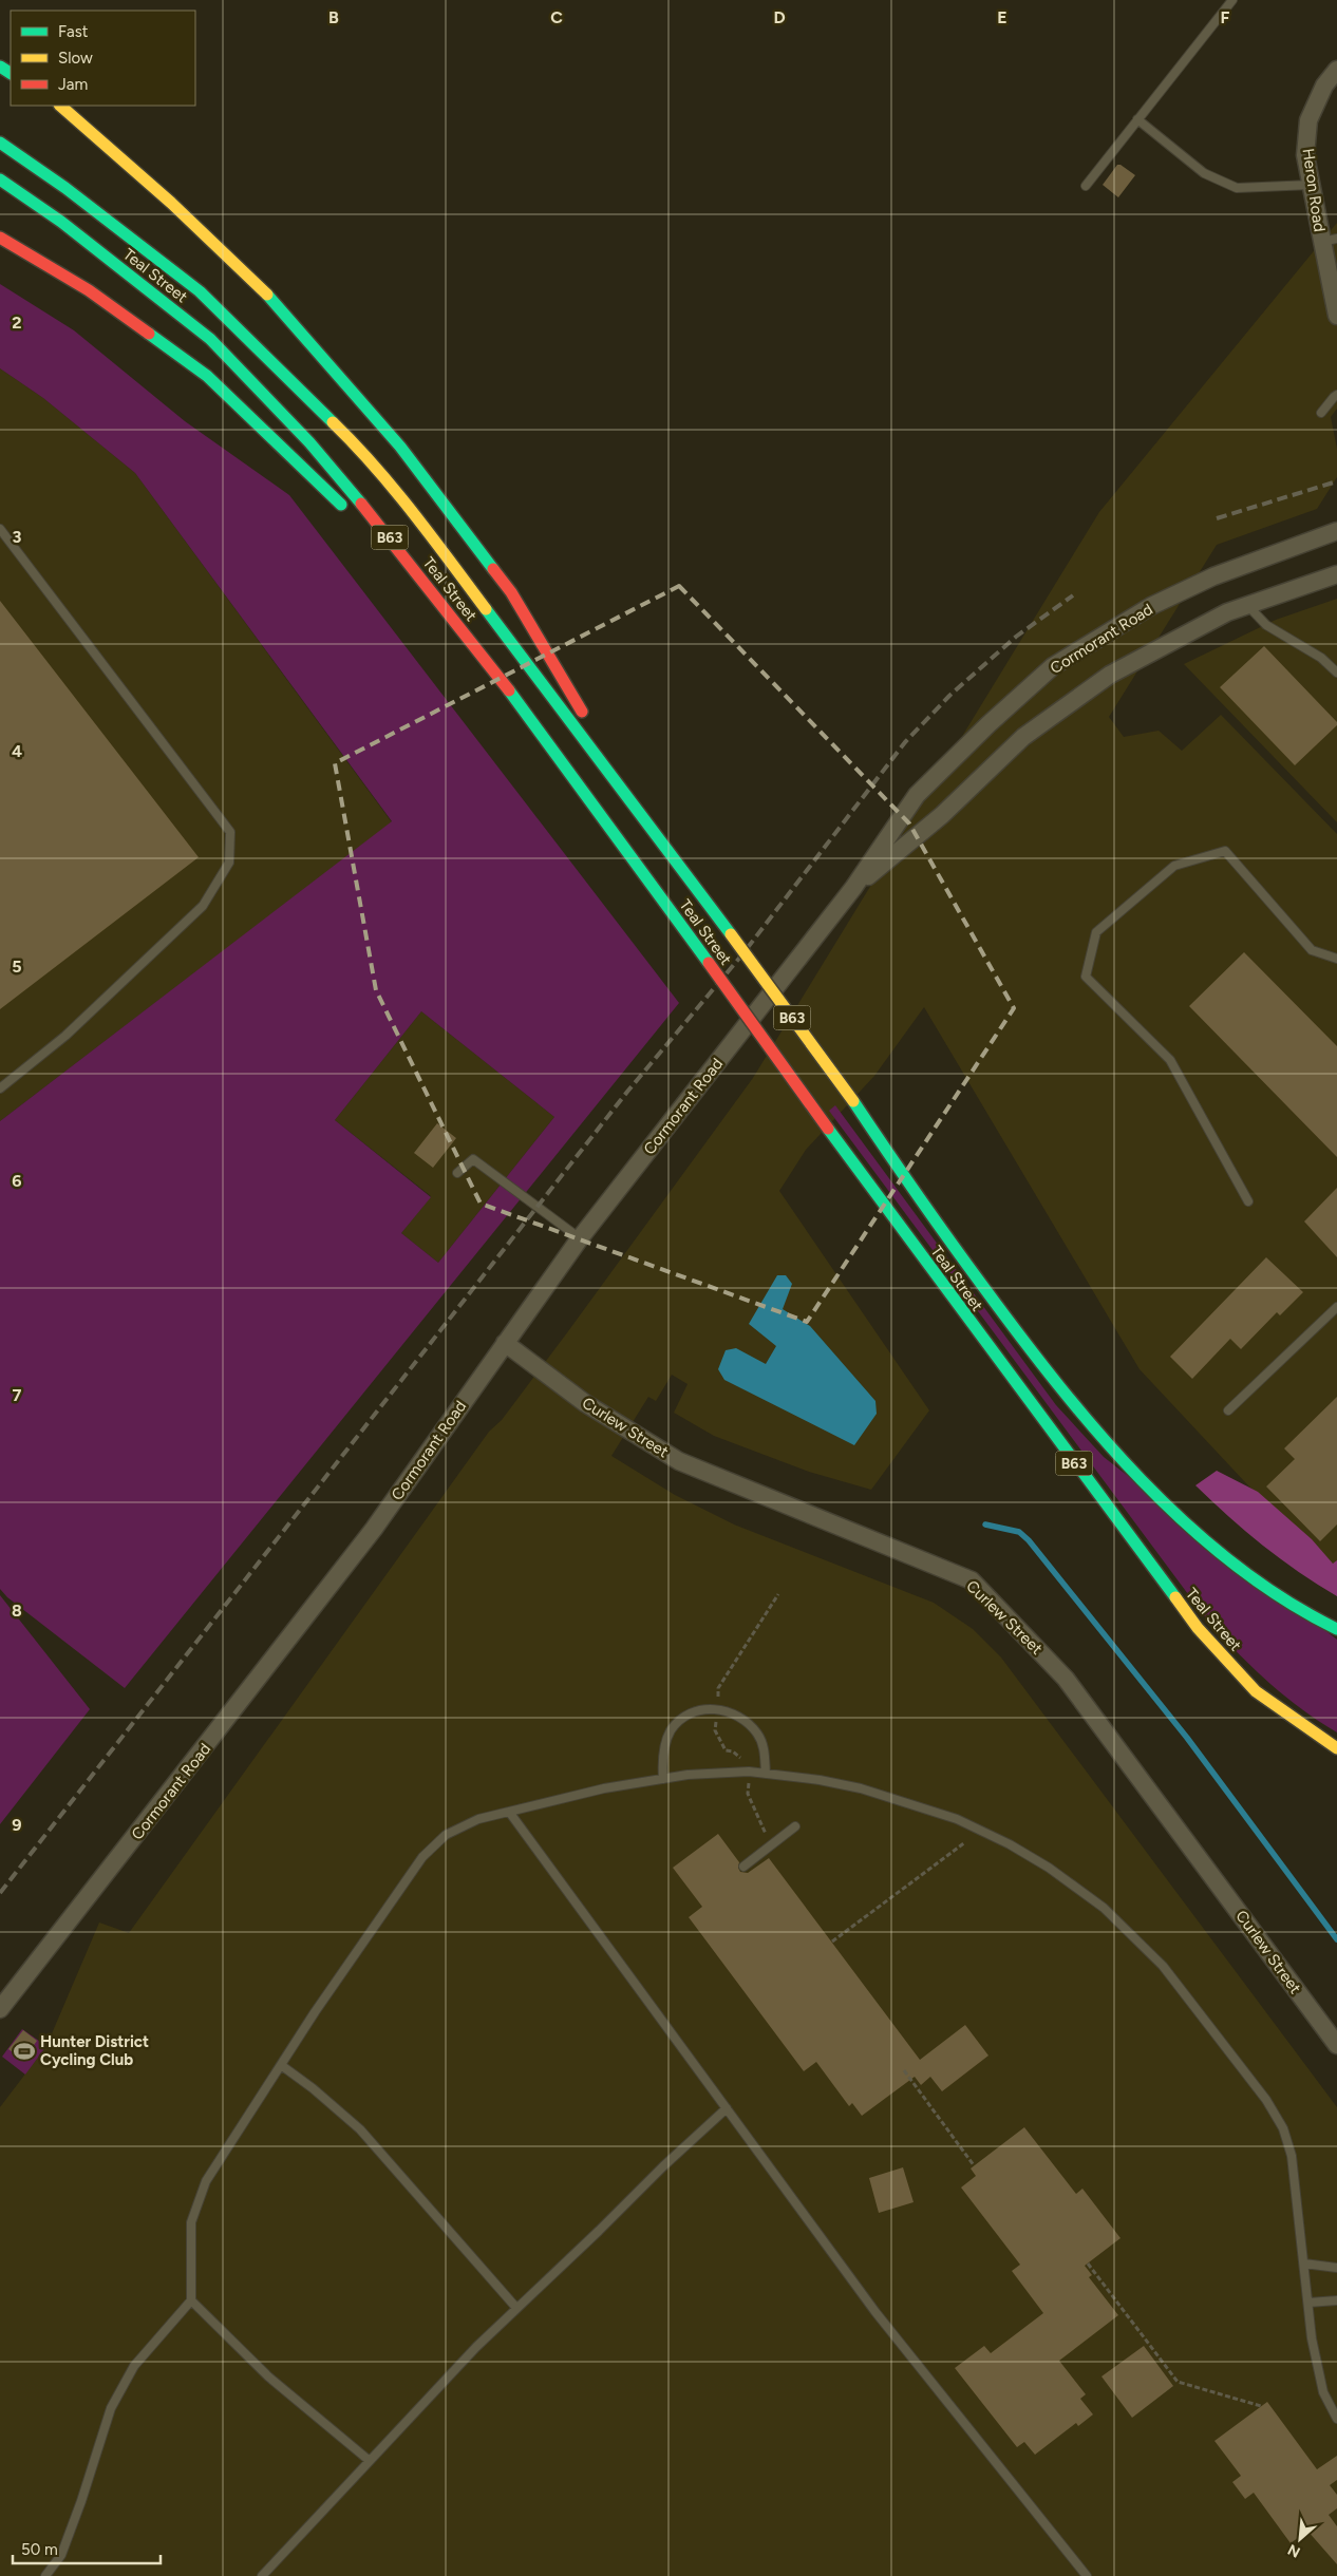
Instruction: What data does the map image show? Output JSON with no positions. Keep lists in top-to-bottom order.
{
  "streets": {
    "main road": ["Teal Street", "B63"],
    "street": ["Heron Road", "Cormorant Road", "Curlew Street"]
  },
  "crossings": [
    ["Cormorant Road", "Curlew Street"]
  ],
  "places": {
    "sports": ["Hunter District Cycling Club"]
  },
  "legend": ["Fast", "Slow", "Jam"],
  "scale_bar": "50 m",
  "north": "bottom left",
  "grid": {
    "columns": [
      "B",
      "C",
      "D",
      "E",
      "F"
    ],
    "rows": [
      "2",
      "3",
      "4",
      "5",
      "6",
      "7",
      "8",
      "9"
    ]
  }
}
